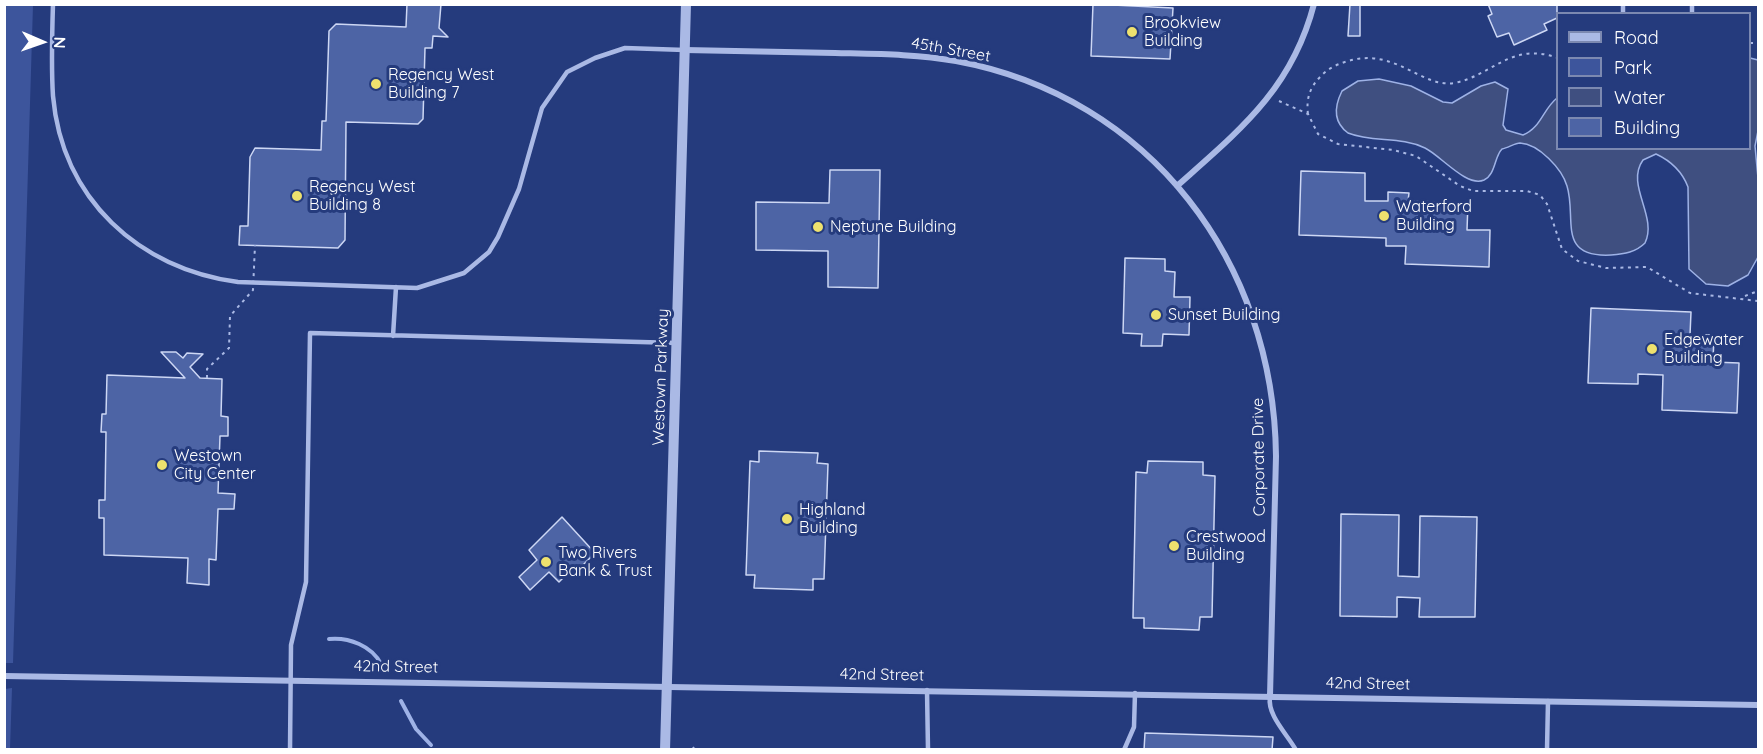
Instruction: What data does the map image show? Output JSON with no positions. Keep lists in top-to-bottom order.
{
  "streets": {
    "street": [
      "45th Street",
      "Westown Parkway",
      "Corporate Drive",
      "42nd Street"
    ]
  },
  "crossings": [
    ["45th Street", "Westown Parkway"],
    ["45th Street", "Corporate Drive"],
    ["Westown Parkway", "42nd Street"],
    ["Corporate Drive", "42nd Street"]
  ],
  "places": [
    "Brookview Building",
    "Regency West Building 7",
    "Regency West Building 8",
    "Waterford Building",
    "Neptune Building",
    "Sunset Building",
    "Edgewater Building",
    "Westown City Center",
    "Highland Building",
    "Crestwood Building",
    "Two Rivers Bank & Trust"
  ],
  "legend": [
    "Road",
    "Park",
    "Water",
    "Building"
  ],
  "north": "right"
}
